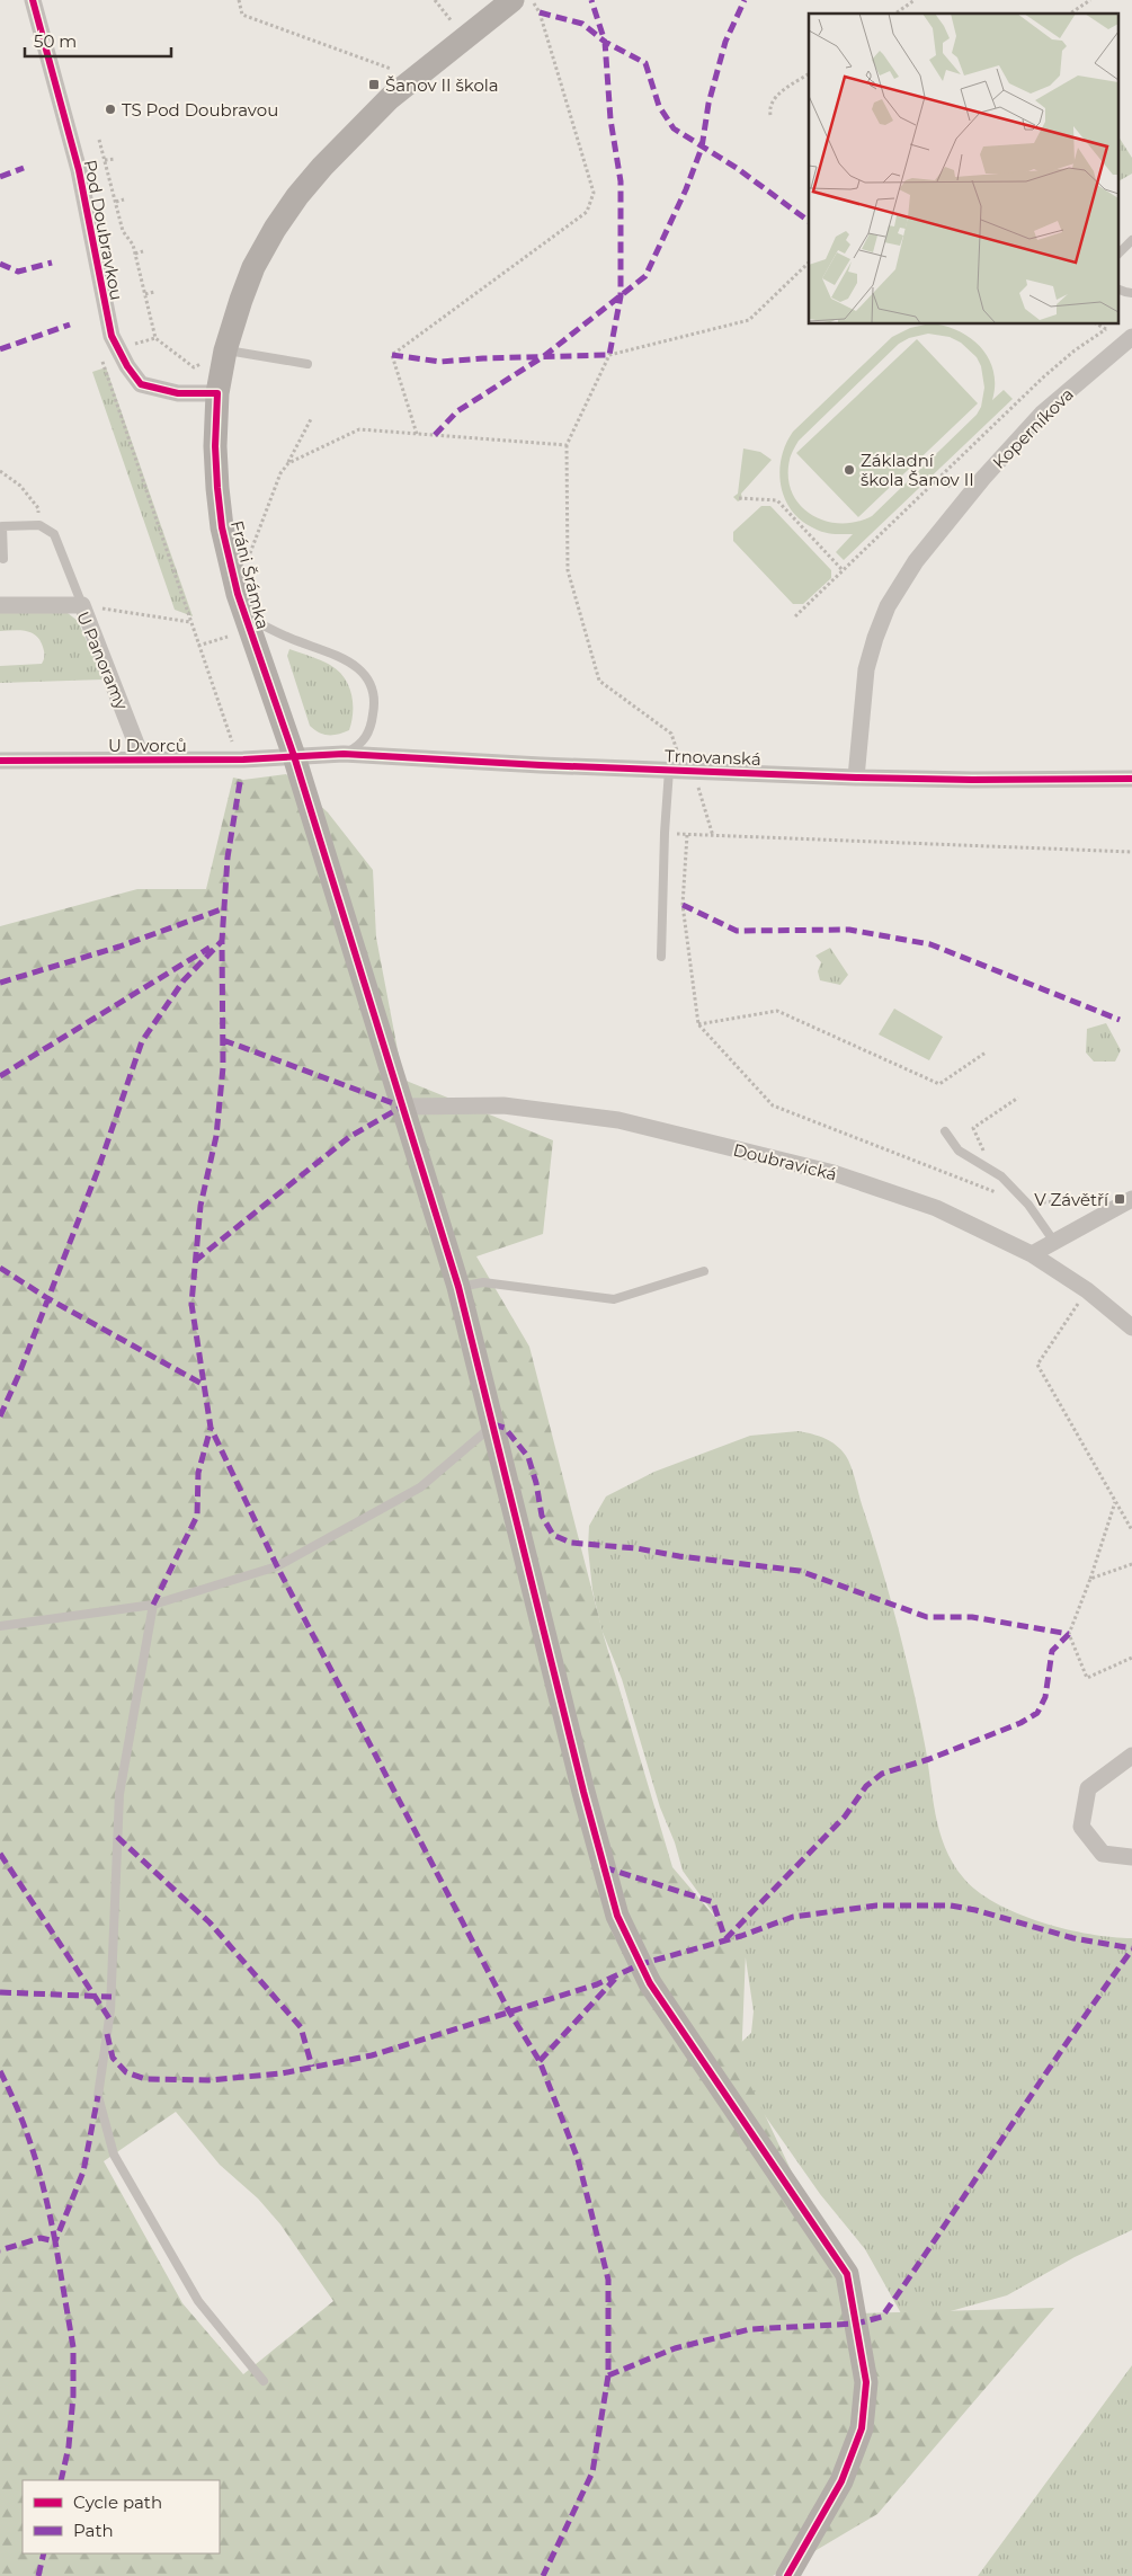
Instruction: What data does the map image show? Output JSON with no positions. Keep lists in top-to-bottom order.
{
  "streets": {
    "street": [
      "Pod Doubravkou",
      "Koperníkova",
      "Fráni Šrámka",
      "U Panoramy",
      "U Dvorců",
      "Trnovanská",
      "Doubravická"
    ]
  },
  "crossings": [
    ["Pod Doubravkou", "Fráni Šrámka"],
    ["Koperníkova", "Trnovanská"],
    ["Fráni Šrámka", "U Dvorců"],
    ["Fráni Šrámka", "Trnovanská"],
    ["Fráni Šrámka", "Doubravická"],
    ["U Panoramy", "U Dvorců"],
    ["U Dvorců", "Trnovanská"]
  ],
  "places": {
    "transit": ["Šanov II škola", "V Závětří"],
    "other": ["TS Pod Doubravou", "Základní škola Šanov II"]
  },
  "legend": ["Cycle path", "Path"],
  "scale_bar": "50 m"
}
